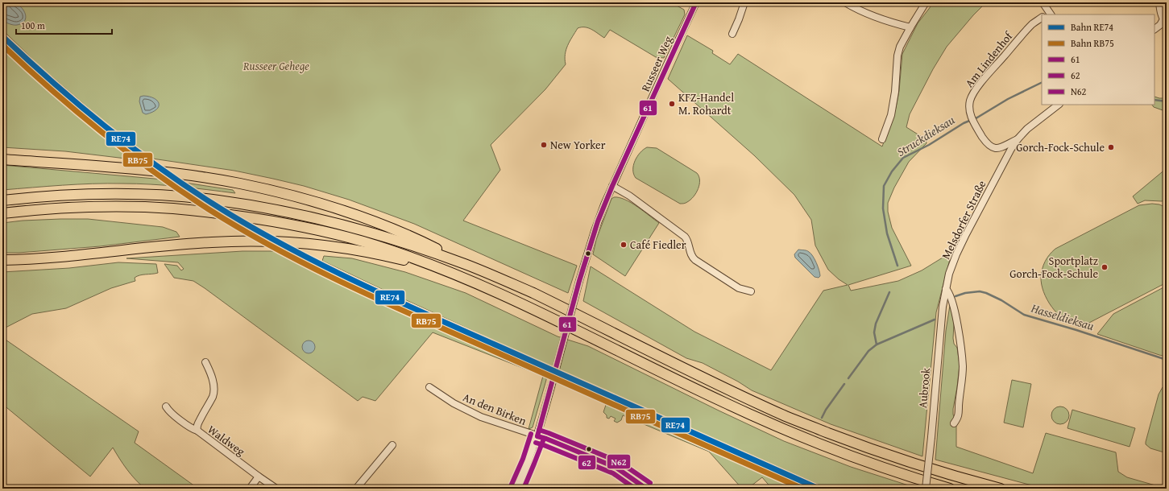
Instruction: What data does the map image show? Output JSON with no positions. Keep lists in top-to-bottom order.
{
  "streets": {
    "street": [
      "Am Lindenhof",
      "Russeer Weg",
      "Melsdorfer Straße",
      "Aubrook",
      "An den Birken",
      "Waldweg"
    ]
  },
  "crossings": [
    ["Am Lindenhof", "Melsdorfer Straße"],
    ["Russeer Weg", "An den Birken"],
    ["Melsdorfer Straße", "Aubrook"]
  ],
  "water": ["Struckdieksau", "Hasseldieksau"],
  "parks": ["Russeer Gehege"],
  "places": [
    "KFZ-Handel M. Rohardt",
    "New Yorker",
    "Gorch-Fock-Schule",
    "Café Fiedler",
    "Sportplatz Gorch-Fock-Schule"
  ],
  "lines": [
    "transit line 61",
    "rail line RE74",
    "rail line RB75",
    "transit line N62",
    "transit line 62"
  ],
  "legend": [
    "Bahn RE74",
    "Bahn RB75",
    "61",
    "62",
    "N62"
  ],
  "scale_bar": "100 m"
}
